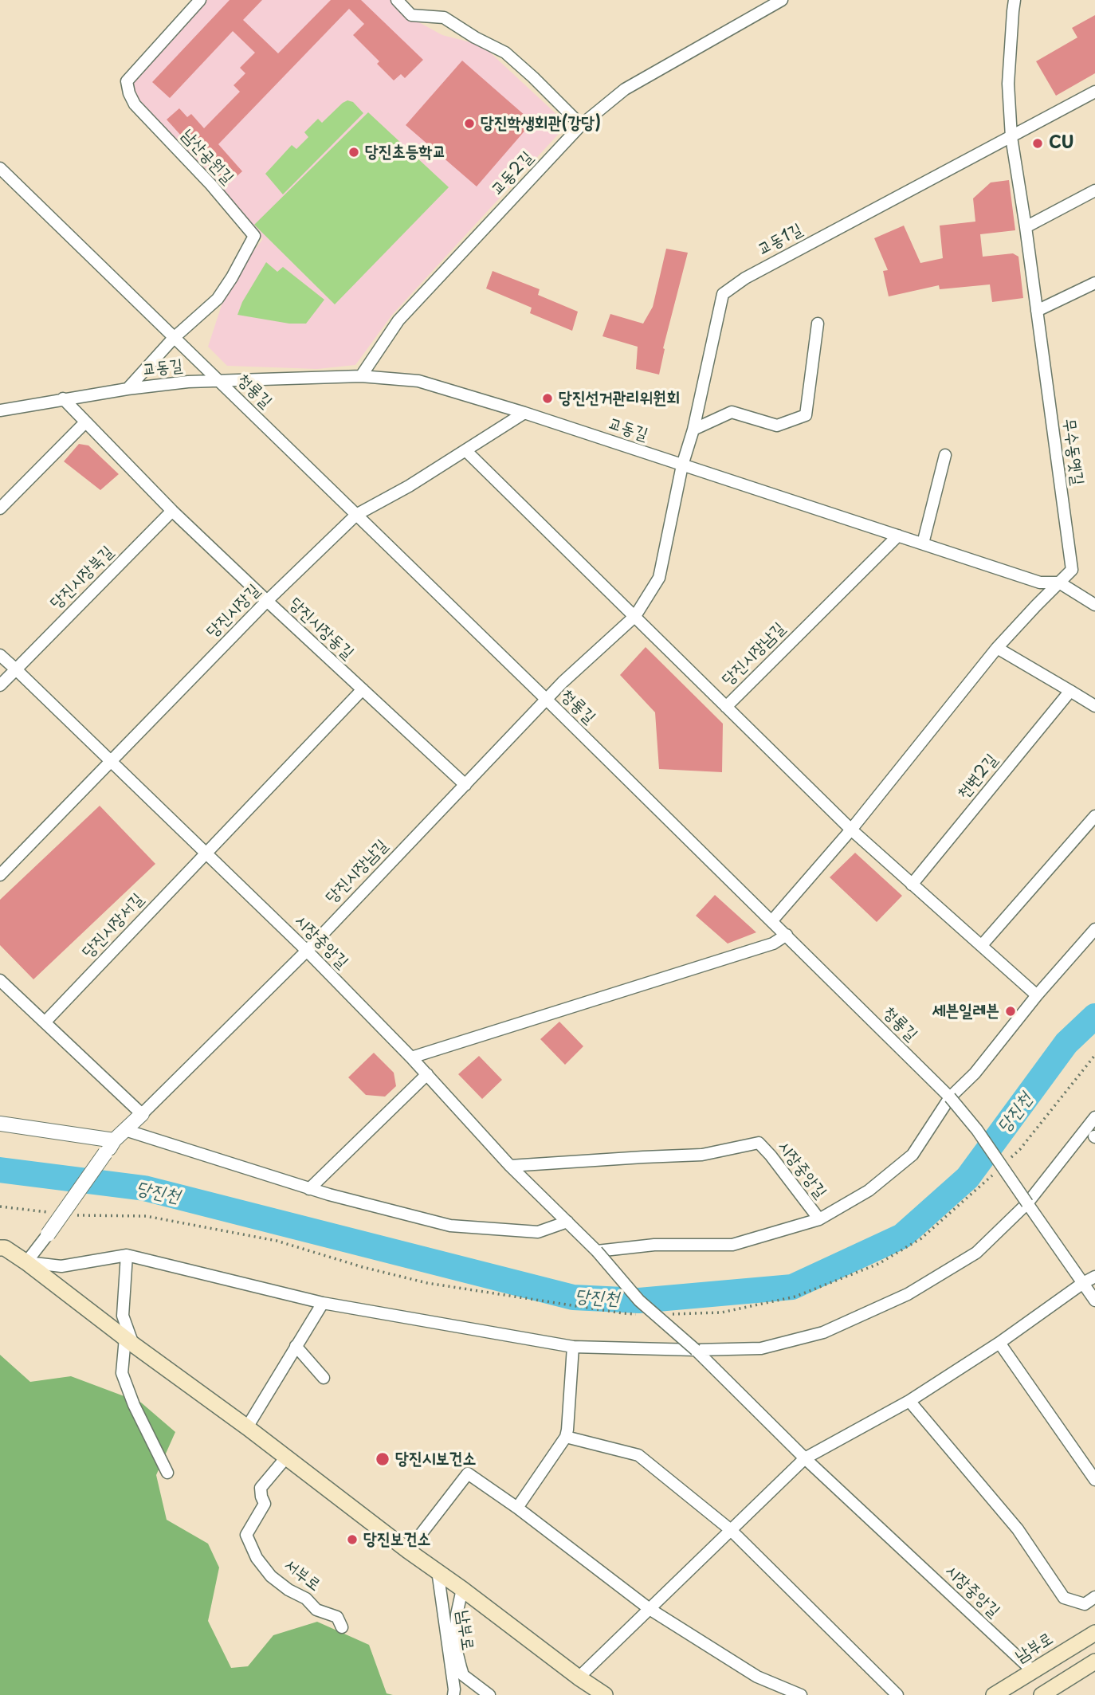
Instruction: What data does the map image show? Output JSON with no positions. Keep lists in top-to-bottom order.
{
  "streets": {
    "main road": ["남부로"],
    "street": [
      "남산공원길",
      "교동2길",
      "교동1길",
      "교동길",
      "청룡길",
      "무수동옛길",
      "당진시장북길",
      "당진시장길",
      "당진시장동길",
      "당진시장남길",
      "천변2길",
      "당진시장서길",
      "시장중앙길",
      "서부로"
    ]
  },
  "crossings": [
    ["남산공원길", "청룡길"],
    ["교동2길", "교동길"],
    ["교동1길", "교동길"],
    ["교동1길", "무수동옛길"],
    ["교동1길", "당진시장남길"],
    ["교동길", "청룡길"],
    ["교동길", "무수동옛길"],
    ["교동길", "당진시장길"],
    ["교동길", "당진시장동길"],
    ["교동길", "당진시장남길"],
    ["청룡길", "무수동옛길"],
    ["청룡길", "당진시장길"],
    ["청룡길", "당진시장남길"],
    ["청룡길", "시장중앙길"],
    ["당진시장북길", "당진시장동길"],
    ["당진시장길", "당진시장동길"],
    ["당진시장길", "당진시장남길"],
    ["당진시장길", "시장중앙길"],
    ["당진시장동길", "당진시장남길"],
    ["당진시장남길", "시장중앙길"],
    ["당진시장서길", "시장중앙길"],
    ["시장중앙길", "남부로"]
  ],
  "water": ["당진천"],
  "places": [
    "당진학생회관(강당)",
    "CU",
    "당진초등학교",
    "당진선거관리위원회",
    "세븐일레븐",
    "당진시보건소",
    "당진보건소"
  ]
}
